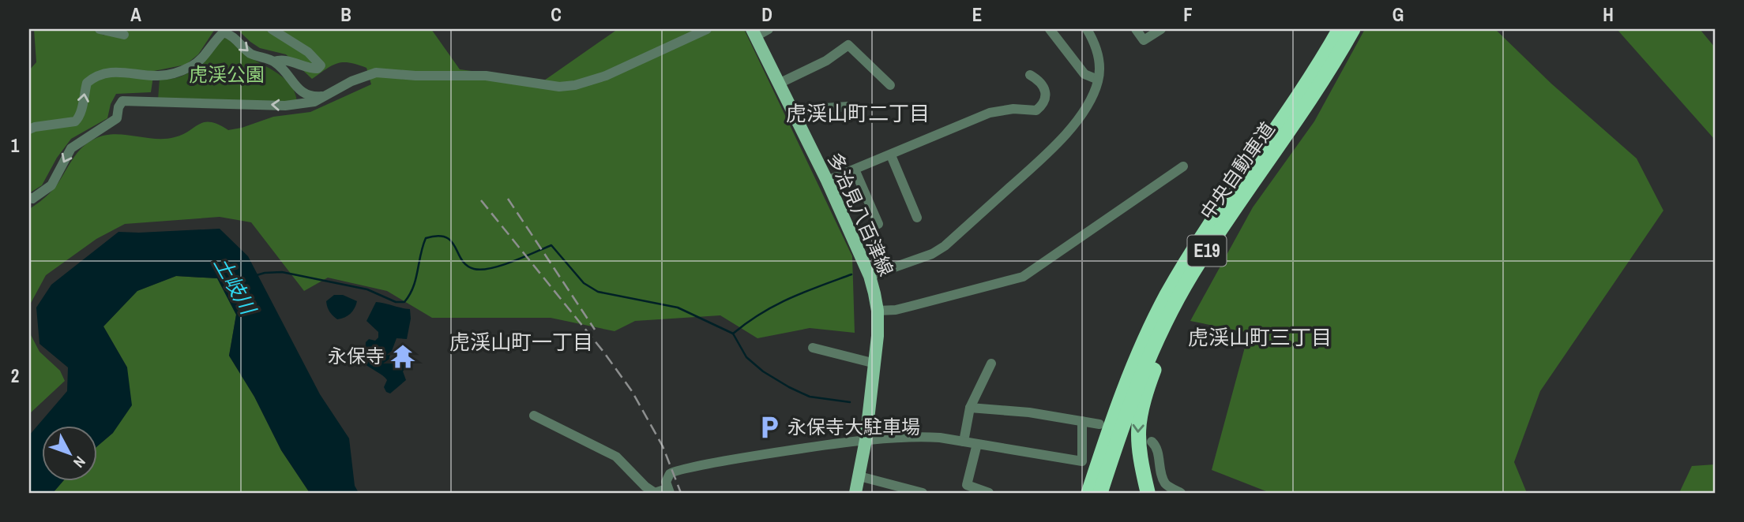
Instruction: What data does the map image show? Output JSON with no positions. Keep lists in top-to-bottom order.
{
  "streets": {
    "highway": ["中央自動車道", "E19"],
    "main road": ["多治見八百津線"]
  },
  "districts": ["虎渓山町二丁目", "虎渓山町三丁目", "虎渓山町一丁目"],
  "water": ["土岐川"],
  "parks": ["虎渓公園"],
  "places": {
    "temple": ["永保寺"],
    "parking": ["永保寺大駐車場"]
  },
  "north": "bottom right",
  "grid": {
    "columns": [
      "A",
      "B",
      "C",
      "D",
      "E",
      "F",
      "G",
      "H"
    ],
    "rows": ["1", "2"]
  }
}
